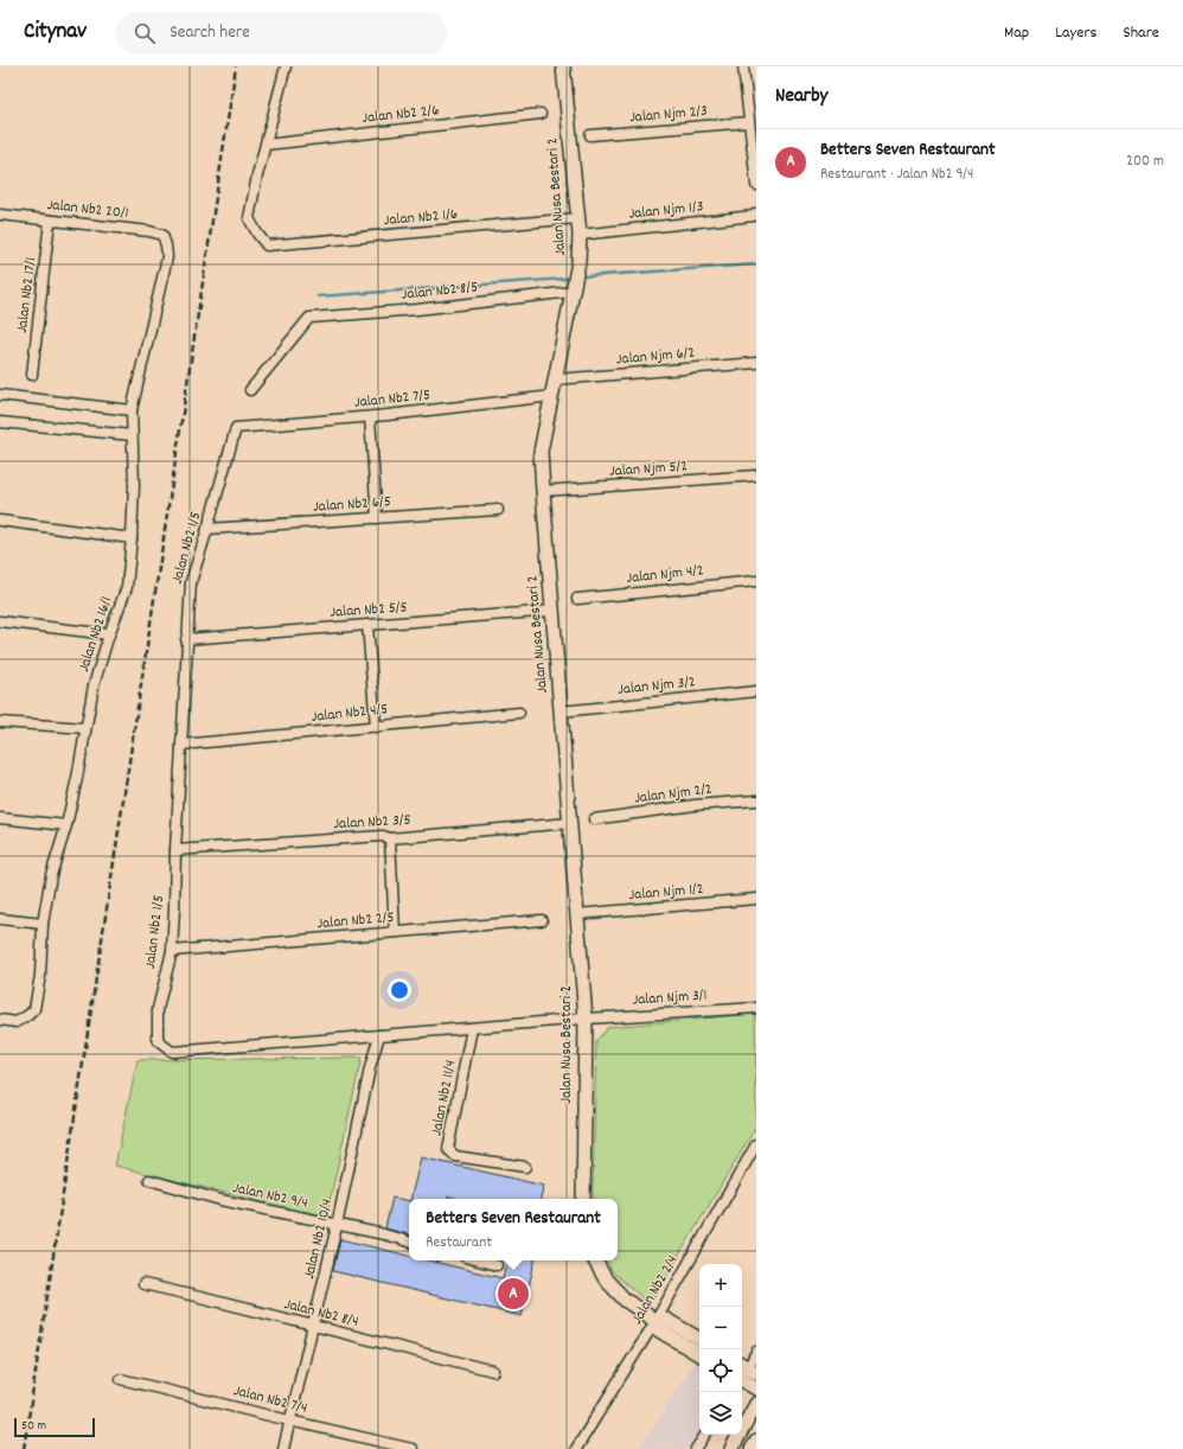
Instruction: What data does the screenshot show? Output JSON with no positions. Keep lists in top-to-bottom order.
{
  "streets": {
    "street": [
      "Jalan Nb2 2/6",
      "Jalan Njm 2/3",
      "Jalan Nusa Bestari 2",
      "Jalan Nb2 20/1",
      "Jalan Njm 1/3",
      "Jalan Nb2 1/6",
      "Jalan Nb2 8/5",
      "Jalan Nb2 17/1",
      "Jalan Njm 6/2",
      "Jalan Nb2 7/5",
      "Jalan Njm 5/2",
      "Jalan Nb2 6/5",
      "Jalan Nb2 1/5",
      "Jalan Njm 4/2",
      "Jalan Nb2 5/5",
      "Jalan Nb2 16/1",
      "Jalan Njm 3/2",
      "Jalan Nb2 4/5",
      "Jalan Njm 2/2",
      "Jalan Nb2 3/5",
      "Jalan Njm 1/2",
      "Jalan Nb2 2/5",
      "Jalan Njm 3/1",
      "Jalan Nb2 11/4",
      "Jalan Nb2 9/4",
      "Jalan Nb2 10/4",
      "Jalan Nb2 2/4",
      "Jalan Nb2 8/4",
      "Jalan Nb2 7/4"
    ]
  },
  "crossings": [
    ["Jalan Nb2 2/6", "Jalan Nb2 1/6"],
    ["Jalan Nusa Bestari 2", "Jalan Njm 1/3"],
    ["Jalan Nusa Bestari 2", "Jalan Nb2 1/6"],
    ["Jalan Nusa Bestari 2", "Jalan Nb2 8/5"],
    ["Jalan Nusa Bestari 2", "Jalan Njm 6/2"],
    ["Jalan Nusa Bestari 2", "Jalan Nb2 7/5"],
    ["Jalan Nusa Bestari 2", "Jalan Njm 5/2"],
    ["Jalan Nusa Bestari 2", "Jalan Nb2 1/5"],
    ["Jalan Nusa Bestari 2", "Jalan Nb2 5/5"],
    ["Jalan Nusa Bestari 2", "Jalan Njm 3/2"],
    ["Jalan Nusa Bestari 2", "Jalan Nb2 3/5"],
    ["Jalan Nusa Bestari 2", "Jalan Njm 1/2"],
    ["Jalan Nusa Bestari 2", "Jalan Njm 3/1"],
    ["Jalan Nb2 20/1", "Jalan Nb2 17/1"],
    ["Jalan Nb2 20/1", "Jalan Nb2 16/1"],
    ["Jalan Nb2 7/5", "Jalan Nb2 1/5"],
    ["Jalan Nb2 6/5", "Jalan Nb2 1/5"],
    ["Jalan Nb2 1/5", "Jalan Nb2 5/5"],
    ["Jalan Nb2 1/5", "Jalan Nb2 4/5"],
    ["Jalan Nb2 1/5", "Jalan Nb2 3/5"],
    ["Jalan Nb2 1/5", "Jalan Nb2 2/5"],
    ["Jalan Nb2 1/5", "Jalan Njm 3/1"],
    ["Jalan Nb2 1/5", "Jalan Nb2 11/4"],
    ["Jalan Nb2 1/5", "Jalan Nb2 10/4"],
    ["Jalan Nb2 9/4", "Jalan Nb2 10/4"],
    ["Jalan Nb2 10/4", "Jalan Nb2 8/4"],
    ["Jalan Nb2 10/4", "Jalan Nb2 7/4"]
  ],
  "scale_bar": "50 m",
  "page": {
    "header": "Citynav",
    "search": "Search here",
    "nav": ["Map", "Layers", "Share"],
    "heading": "Nearby",
    "list": [
      {
        "mark": "A",
        "name": "Betters Seven Restaurant",
        "note": "Restaurant · Jalan Nb2 9/4",
        "value": "200 m"
      }
    ],
    "popup": ["Betters Seven Restaurant", "Restaurant"],
    "map_buttons": ["+", "−"],
    "pins": "A",
    "scale": "50 m"
  }
}
